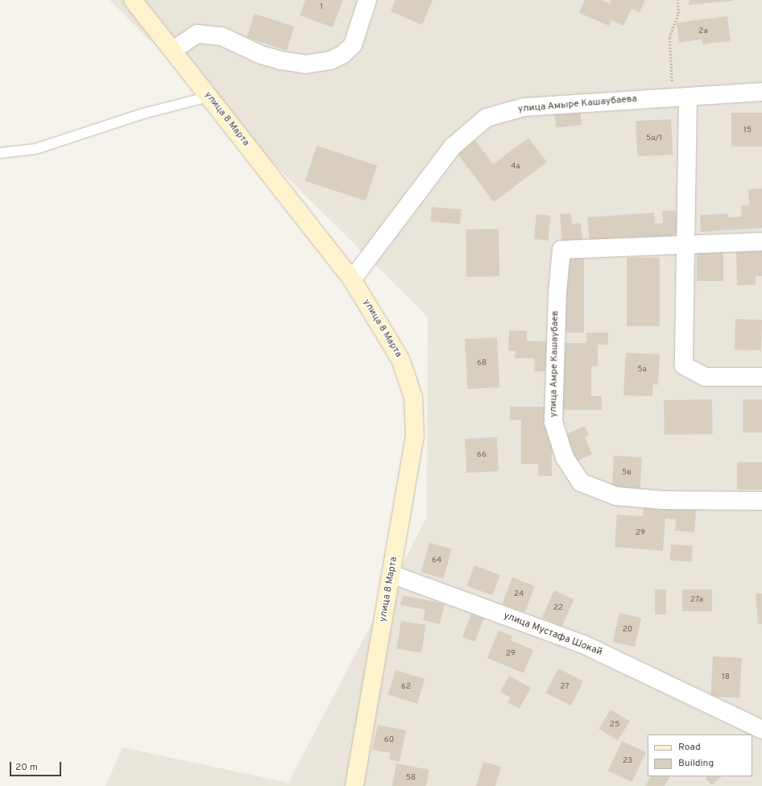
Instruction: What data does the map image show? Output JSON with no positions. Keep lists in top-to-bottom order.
{
  "streets": {
    "street": [
      "улица Амыре Кашаубаева",
      "улица 8 Марта",
      "улица Амре Кашаубаев",
      "улица Мустафа Шокай"
    ]
  },
  "crossings": [
    ["улица Амыре Кашаубаева", "улица 8 Марта"],
    ["улица 8 Марта", "улица Мустафа Шокай"]
  ],
  "house_numbers": [
    "1",
    "2а",
    "15",
    "5а/1",
    "4а",
    "68",
    "5а",
    "66",
    "5в",
    "29",
    "64",
    "24",
    "27а",
    "22",
    "20",
    "29",
    "18",
    "62",
    "27",
    "25",
    "60",
    "23",
    "58"
  ],
  "legend": ["Road", "Building"],
  "scale_bar": "20 m"
}
